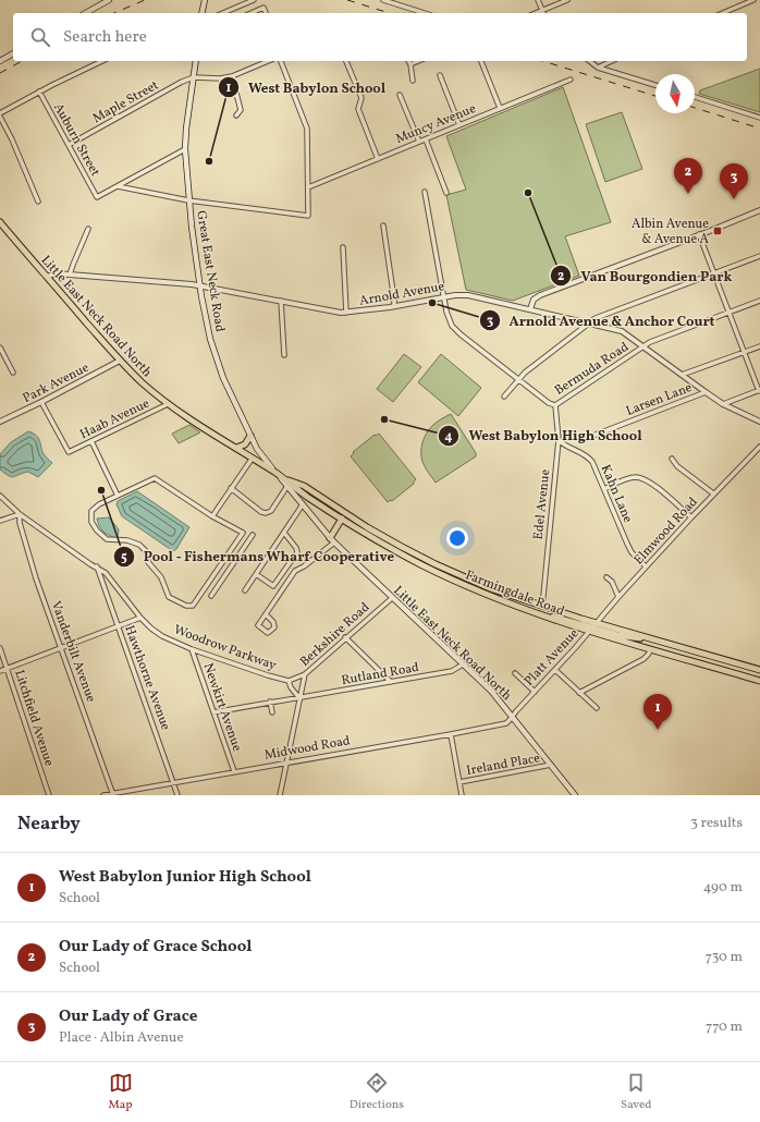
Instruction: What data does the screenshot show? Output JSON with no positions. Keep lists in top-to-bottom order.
{
  "streets": {
    "main road": ["Great East Neck Road", "Little East Neck Road North", "Farmingdale Road"],
    "street": [
      "Maple Street",
      "Muncy Avenue",
      "Auburn Street",
      "Arnold Avenue",
      "Bermuda Road",
      "Park Avenue",
      "Larsen Lane",
      "Haab Avenue",
      "Kahn Lane",
      "Edel Avenue",
      "Elmwood Road",
      "Berkshire Road",
      "Woodrow Parkway",
      "Vanderbilt Avenue",
      "Platt Avenue",
      "Rutland Road",
      "Hawthorne Avenue",
      "Newkirt Avenue",
      "Litchfield Avenue",
      "Midwood Road",
      "Ireland Place"
    ]
  },
  "crossings": [
    ["Maple Street", "Auburn Street"],
    ["Maple Street", "Great East Neck Road"],
    ["Great East Neck Road", "Arnold Avenue"],
    ["Great East Neck Road", "Little East Neck Road North"],
    ["Great East Neck Road", "Farmingdale Road"],
    ["Arnold Avenue", "Little East Neck Road North"],
    ["Arnold Avenue", "Bermuda Road"],
    ["Arnold Avenue", "Larsen Lane"],
    ["Little East Neck Road North", "Park Avenue"],
    ["Little East Neck Road North", "Haab Avenue"],
    ["Little East Neck Road North", "Farmingdale Road"],
    ["Little East Neck Road North", "Berkshire Road"],
    ["Little East Neck Road North", "Platt Avenue"],
    ["Little East Neck Road North", "Rutland Road"],
    ["Little East Neck Road North", "Midwood Road"],
    ["Little East Neck Road North", "Ireland Place"],
    ["Bermuda Road", "Edel Avenue"],
    ["Park Avenue", "Haab Avenue"],
    ["Kahn Lane", "Edel Avenue"],
    ["Kahn Lane", "Elmwood Road"],
    ["Edel Avenue", "Farmingdale Road"],
    ["Elmwood Road", "Farmingdale Road"],
    ["Elmwood Road", "Platt Avenue"],
    ["Farmingdale Road", "Platt Avenue"],
    ["Berkshire Road", "Woodrow Parkway"],
    ["Berkshire Road", "Rutland Road"],
    ["Berkshire Road", "Midwood Road"],
    ["Woodrow Parkway", "Vanderbilt Avenue"],
    ["Woodrow Parkway", "Rutland Road"],
    ["Woodrow Parkway", "Hawthorne Avenue"],
    ["Woodrow Parkway", "Newkirt Avenue"],
    ["Vanderbilt Avenue", "Midwood Road"],
    ["Platt Avenue", "Midwood Road"],
    ["Rutland Road", "Newkirt Avenue"],
    ["Hawthorne Avenue", "Midwood Road"],
    ["Newkirt Avenue", "Midwood Road"]
  ],
  "places": {
    "other": [
      "West Babylon School",
      "Van Bourgondien Park",
      "Arnold Avenue & Anchor Court",
      "West Babylon High School",
      "Pool - Fishermans Wharf Cooperative"
    ],
    "transit": ["Albin Avenue & Avenue A"]
  },
  "north": "bottom",
  "page": {
    "search": "Search here",
    "pins": ["2", "3", "1"],
    "heading": ["Nearby", "3 results"],
    "list": [
      {
        "mark": "1",
        "name": "West Babylon Junior High School",
        "note": "School",
        "value": "490 m"
      },
      {
        "mark": "2",
        "name": "Our Lady of Grace School",
        "note": "School",
        "value": "730 m"
      },
      {
        "mark": "3",
        "name": "Our Lady of Grace",
        "note": "Place · Albin Avenue",
        "value": "770 m"
      }
    ],
    "nav": ["Map", "Directions", "Saved"]
  }
}
